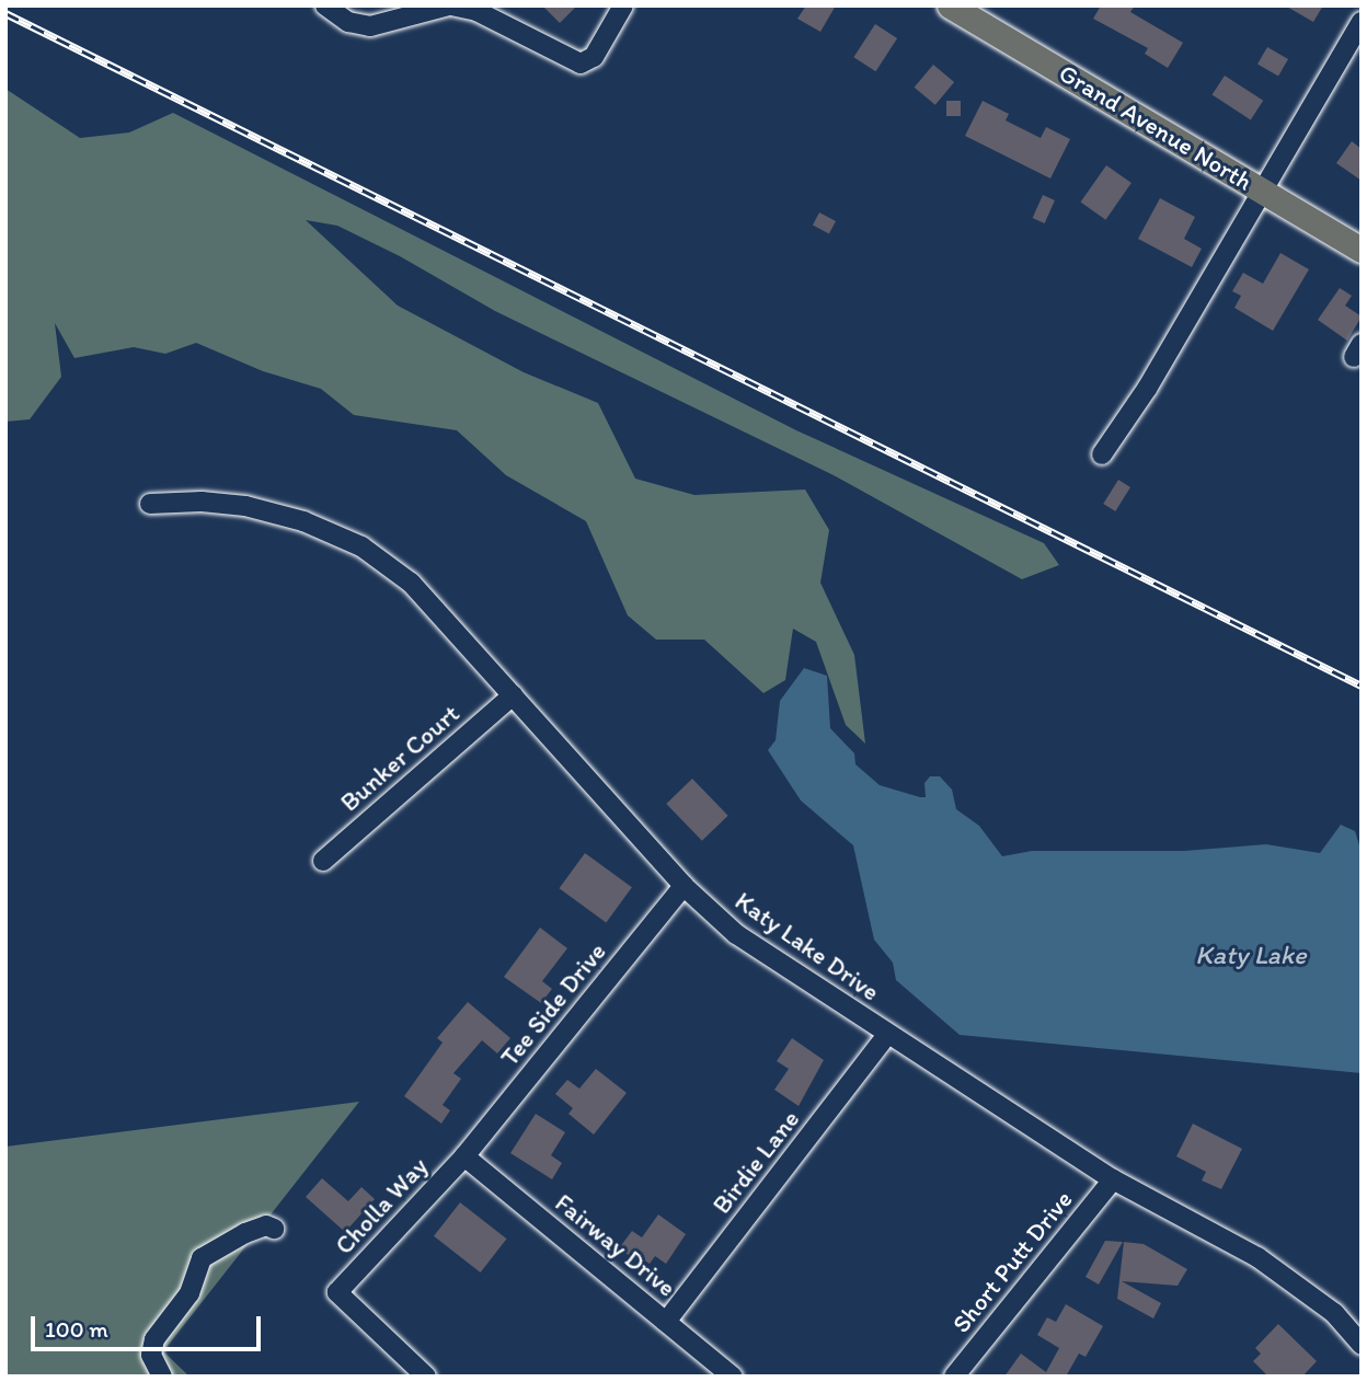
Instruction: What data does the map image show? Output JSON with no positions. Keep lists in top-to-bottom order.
{
  "streets": {
    "main road": ["Grand Avenue North"],
    "street": [
      "Bunker Court",
      "Katy Lake Drive",
      "Tee Side Drive",
      "Birdie Lane",
      "Cholla Way",
      "Fairway Drive",
      "Short Putt Drive"
    ]
  },
  "crossings": [
    ["Bunker Court", "Katy Lake Drive"],
    ["Katy Lake Drive", "Tee Side Drive"],
    ["Katy Lake Drive", "Birdie Lane"],
    ["Katy Lake Drive", "Short Putt Drive"],
    ["Tee Side Drive", "Cholla Way"],
    ["Tee Side Drive", "Fairway Drive"],
    ["Birdie Lane", "Fairway Drive"],
    ["Cholla Way", "Fairway Drive"]
  ],
  "water": ["Katy Lake"],
  "scale_bar": "100 m"
}
